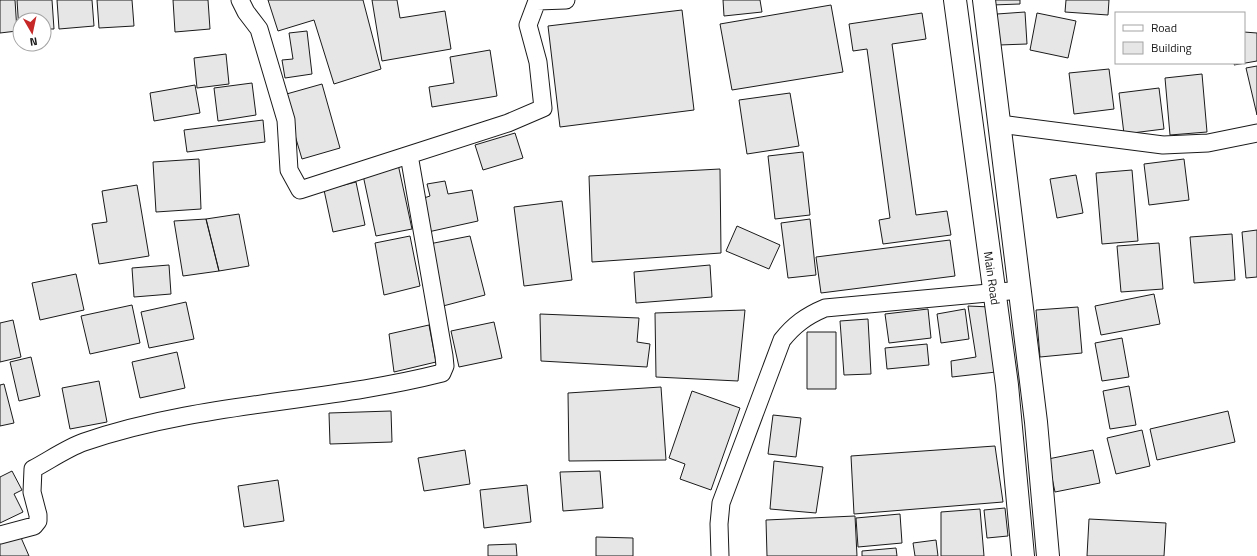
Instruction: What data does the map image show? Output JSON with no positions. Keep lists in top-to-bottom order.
{
  "streets": {
    "main road": ["Main Road"]
  },
  "legend": ["Road", "Building"],
  "north": "bottom"
}
